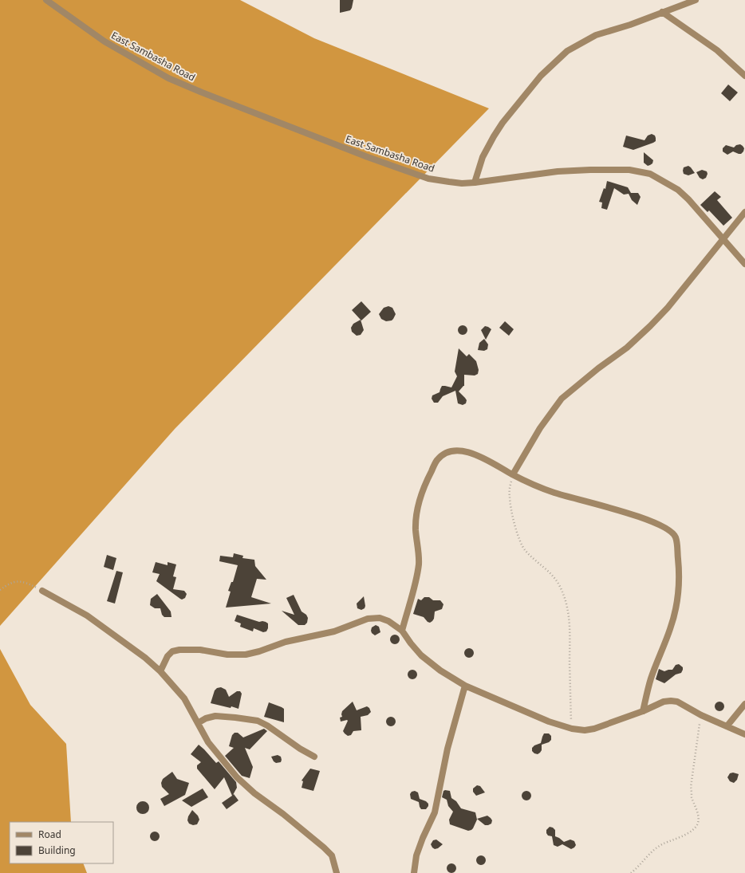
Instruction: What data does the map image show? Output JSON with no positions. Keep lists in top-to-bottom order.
{
  "streets": {
    "street": ["East Sambasha Road"]
  },
  "legend": ["Road", "Building"]
}
